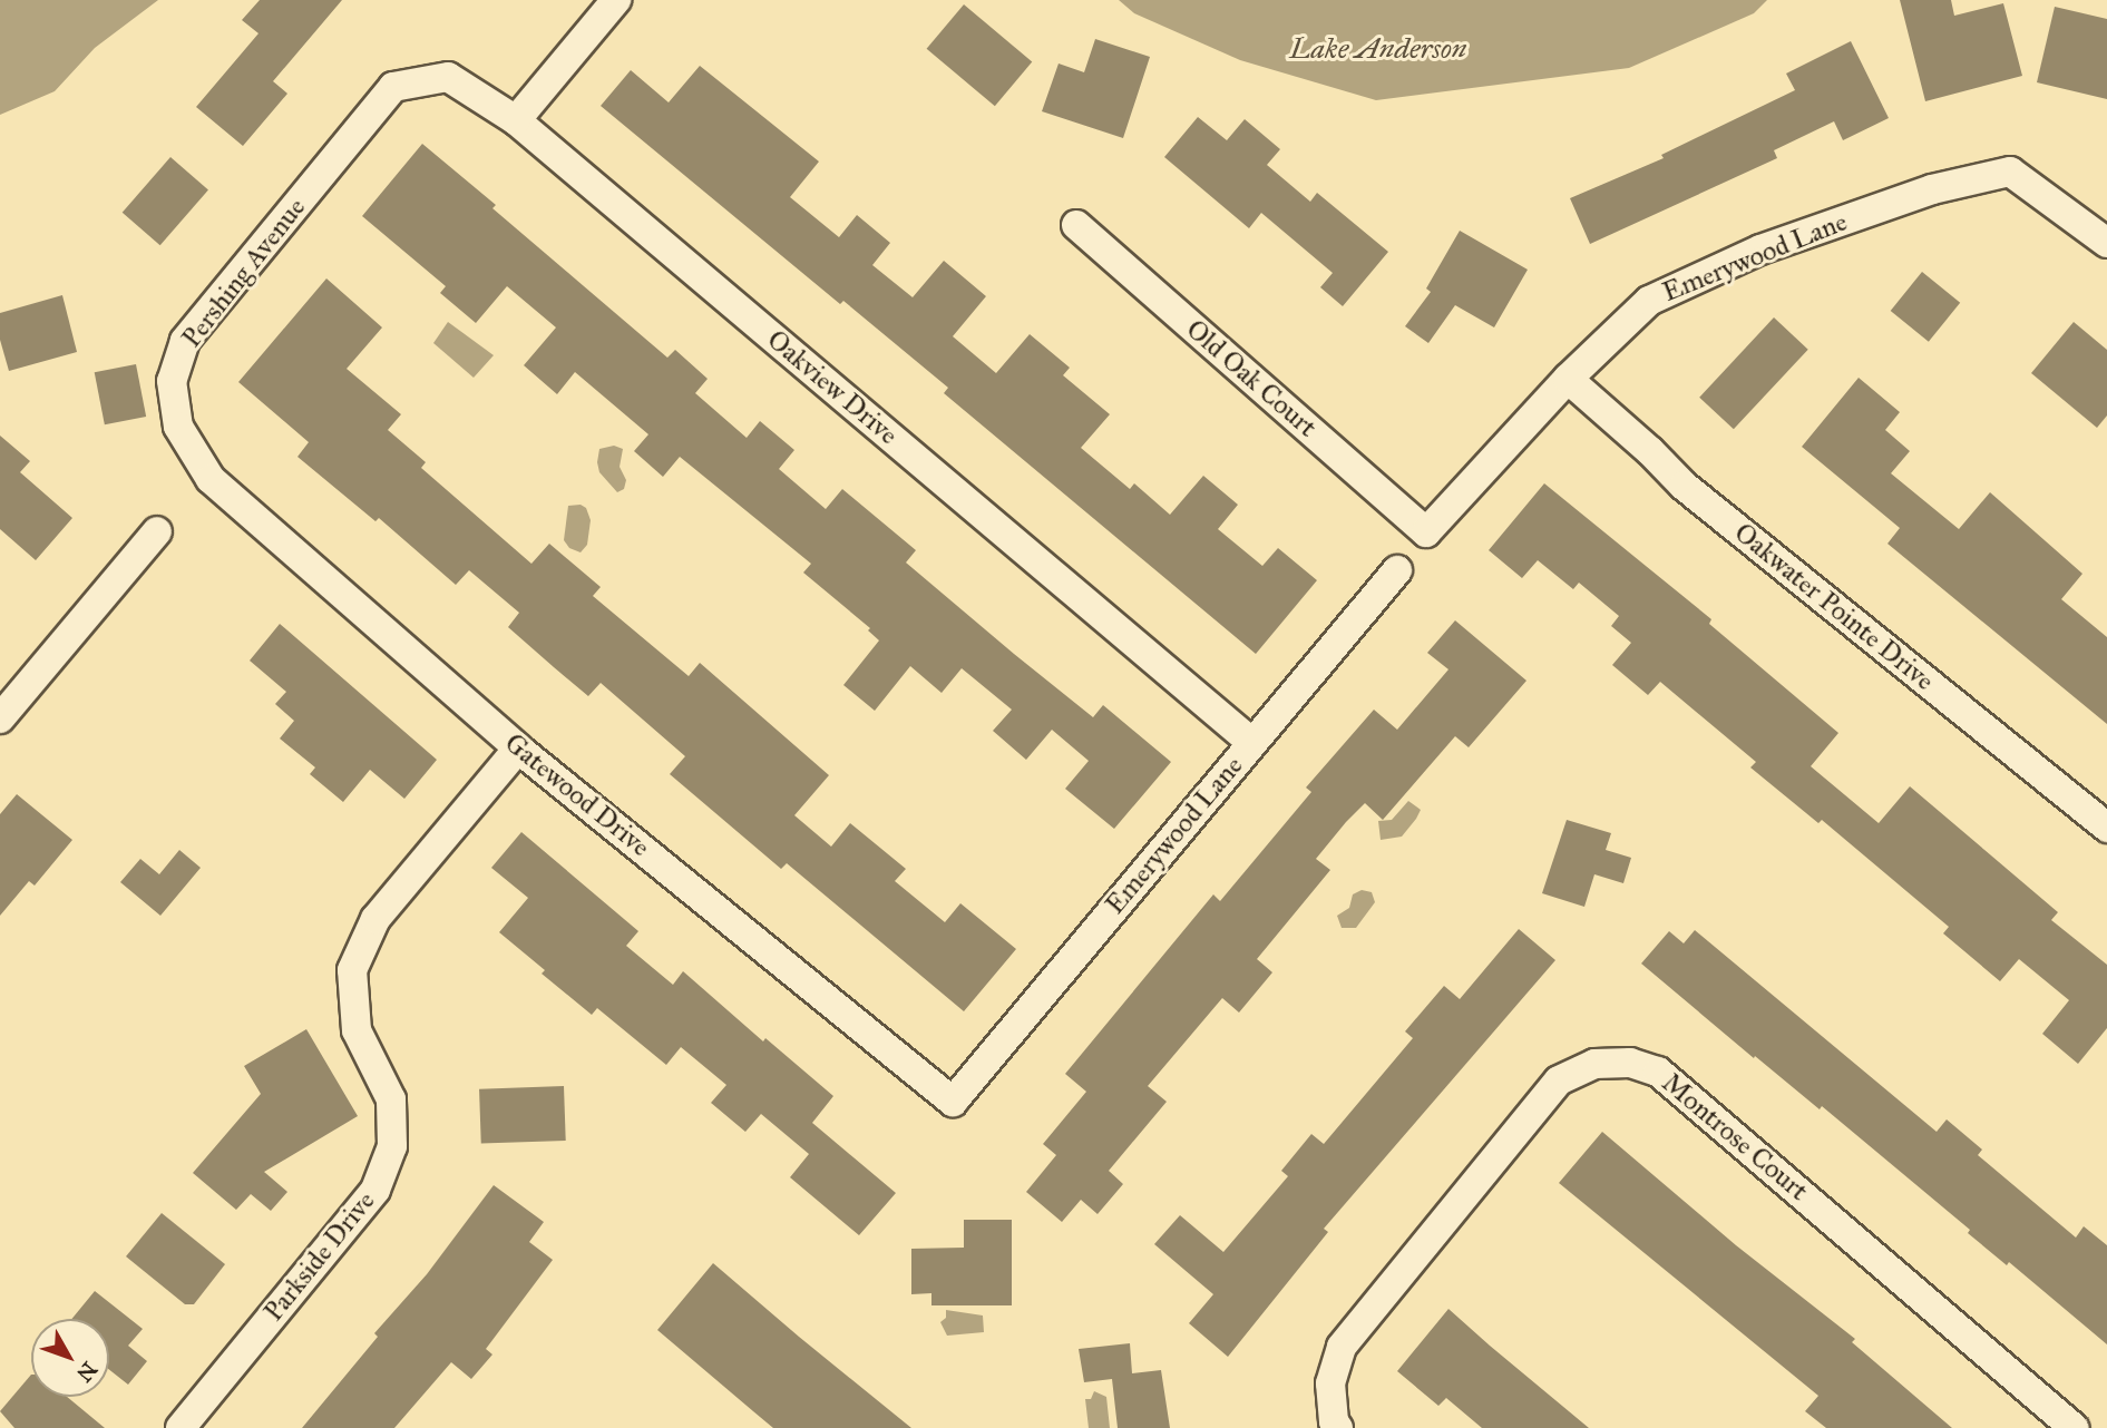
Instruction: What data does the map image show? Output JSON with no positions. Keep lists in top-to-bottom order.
{
  "streets": {
    "street": [
      "Emerywood Lane",
      "Pershing Avenue",
      "Old Oak Court",
      "Oakview Drive",
      "Oakwater Pointe Drive",
      "Gatewood Drive",
      "Montrose Court",
      "Parkside Drive"
    ]
  },
  "crossings": [
    ["Emerywood Lane", "Old Oak Court"],
    ["Emerywood Lane", "Oakview Drive"],
    ["Emerywood Lane", "Oakwater Pointe Drive"],
    ["Emerywood Lane", "Gatewood Drive"],
    ["Pershing Avenue", "Oakview Drive"],
    ["Pershing Avenue", "Gatewood Drive"],
    ["Gatewood Drive", "Parkside Drive"]
  ],
  "water": ["Lake Anderson"],
  "north": "bottom right"
}
